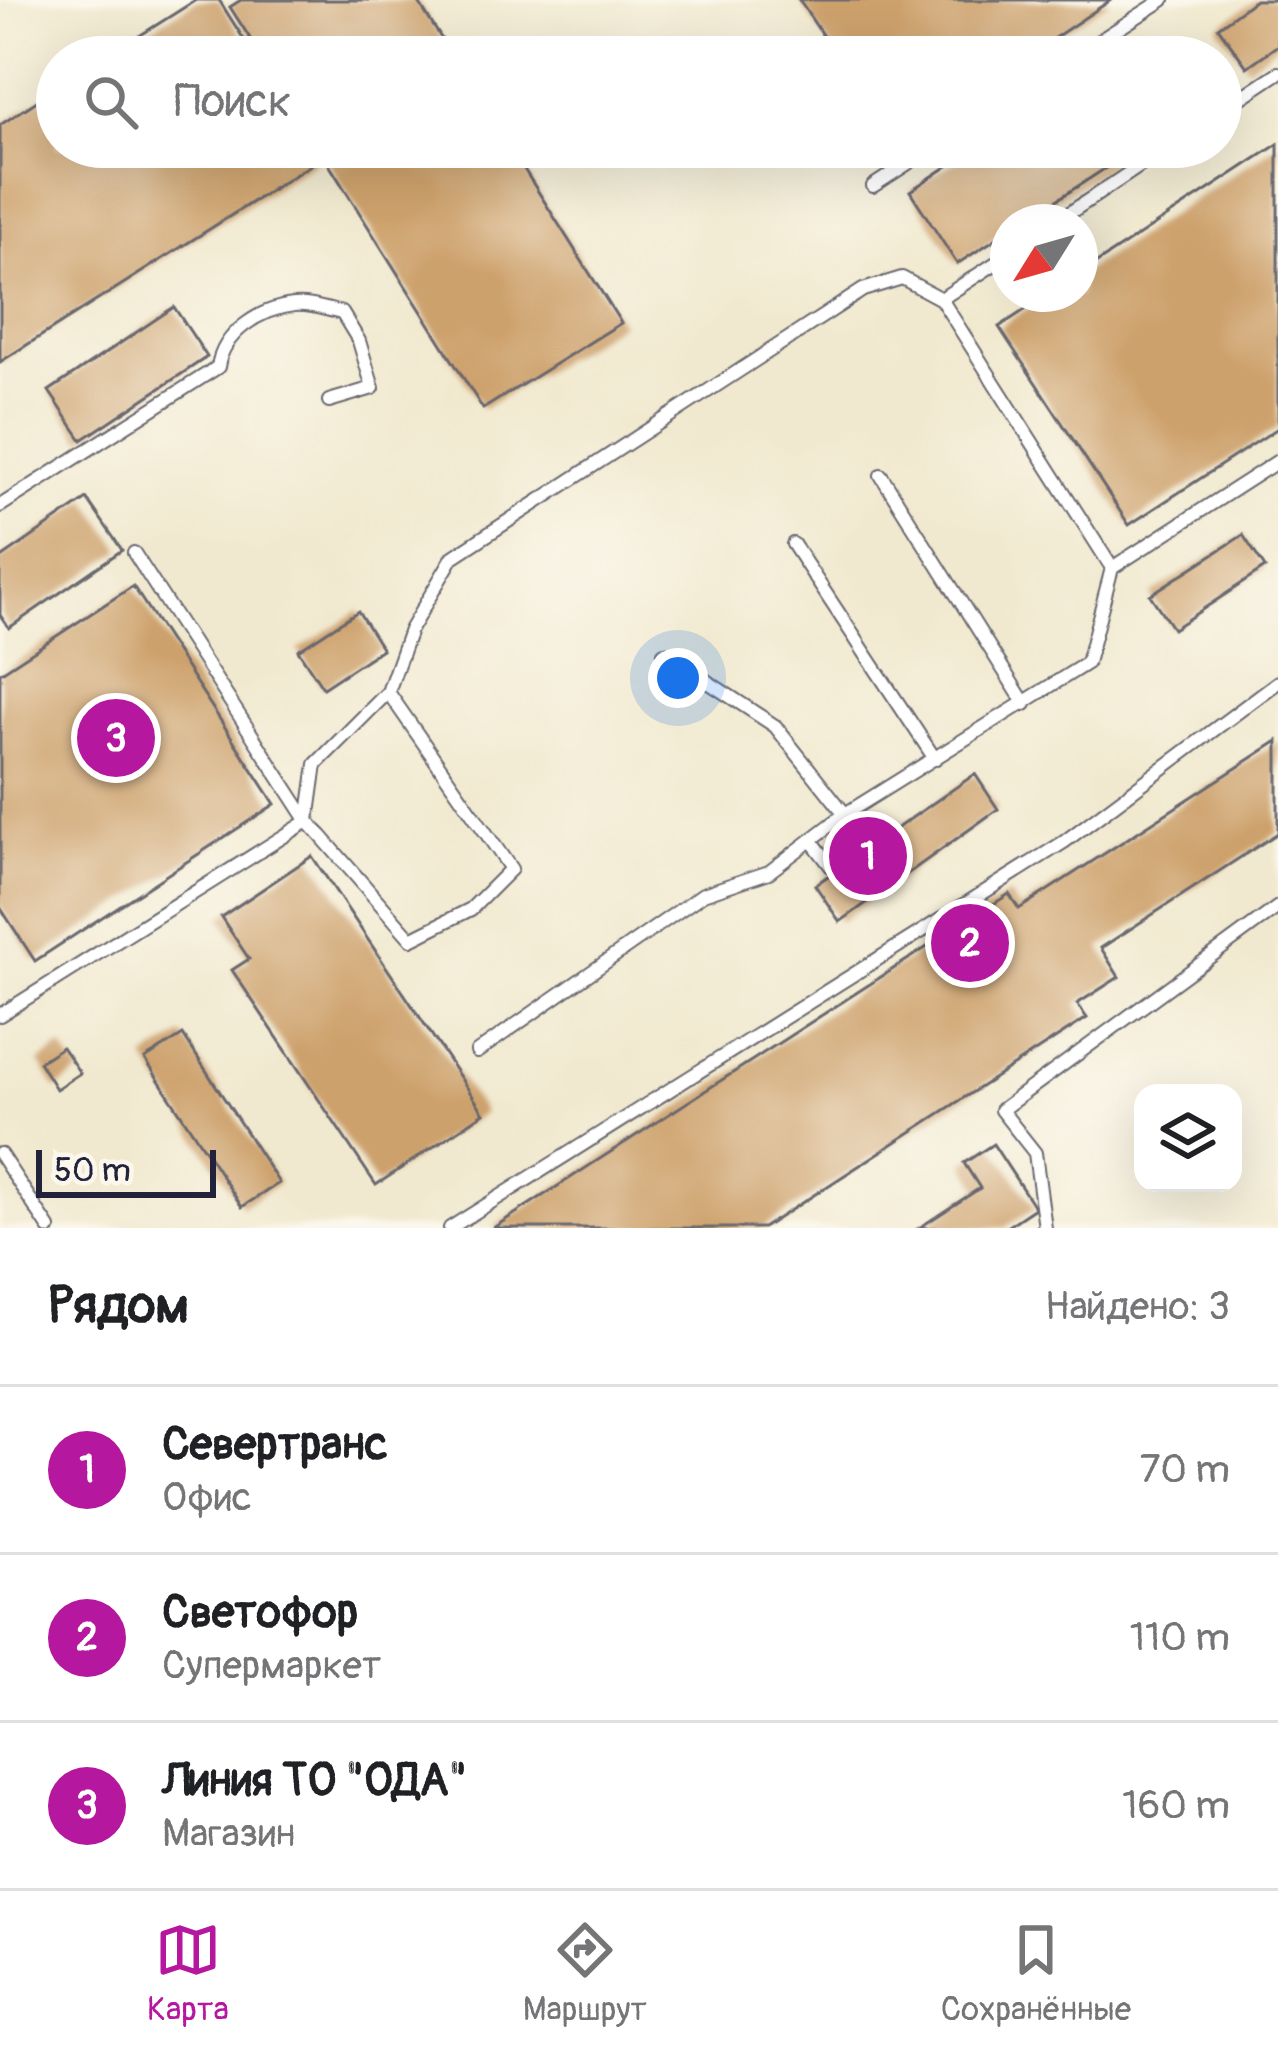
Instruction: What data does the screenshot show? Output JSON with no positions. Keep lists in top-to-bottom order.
{
  "scale_bar": "50 m",
  "north": "bottom left",
  "page": {
    "search": "Поиск",
    "pins": ["3", "1", "2"],
    "scale": "50 m",
    "heading": ["Рядом", "Найдено: 3"],
    "list": [
      {
        "mark": "1",
        "name": "Севертранс",
        "note": "Офис",
        "value": "70 m"
      },
      {
        "mark": "2",
        "name": "Светофор",
        "note": "Супермаркет",
        "value": "110 m"
      },
      {
        "mark": "3",
        "name": "Линия ТО \"ОДА\"",
        "note": "Магазин",
        "value": "160 m"
      }
    ],
    "nav": ["Карта", "Маршрут", "Сохранённые"]
  }
}
